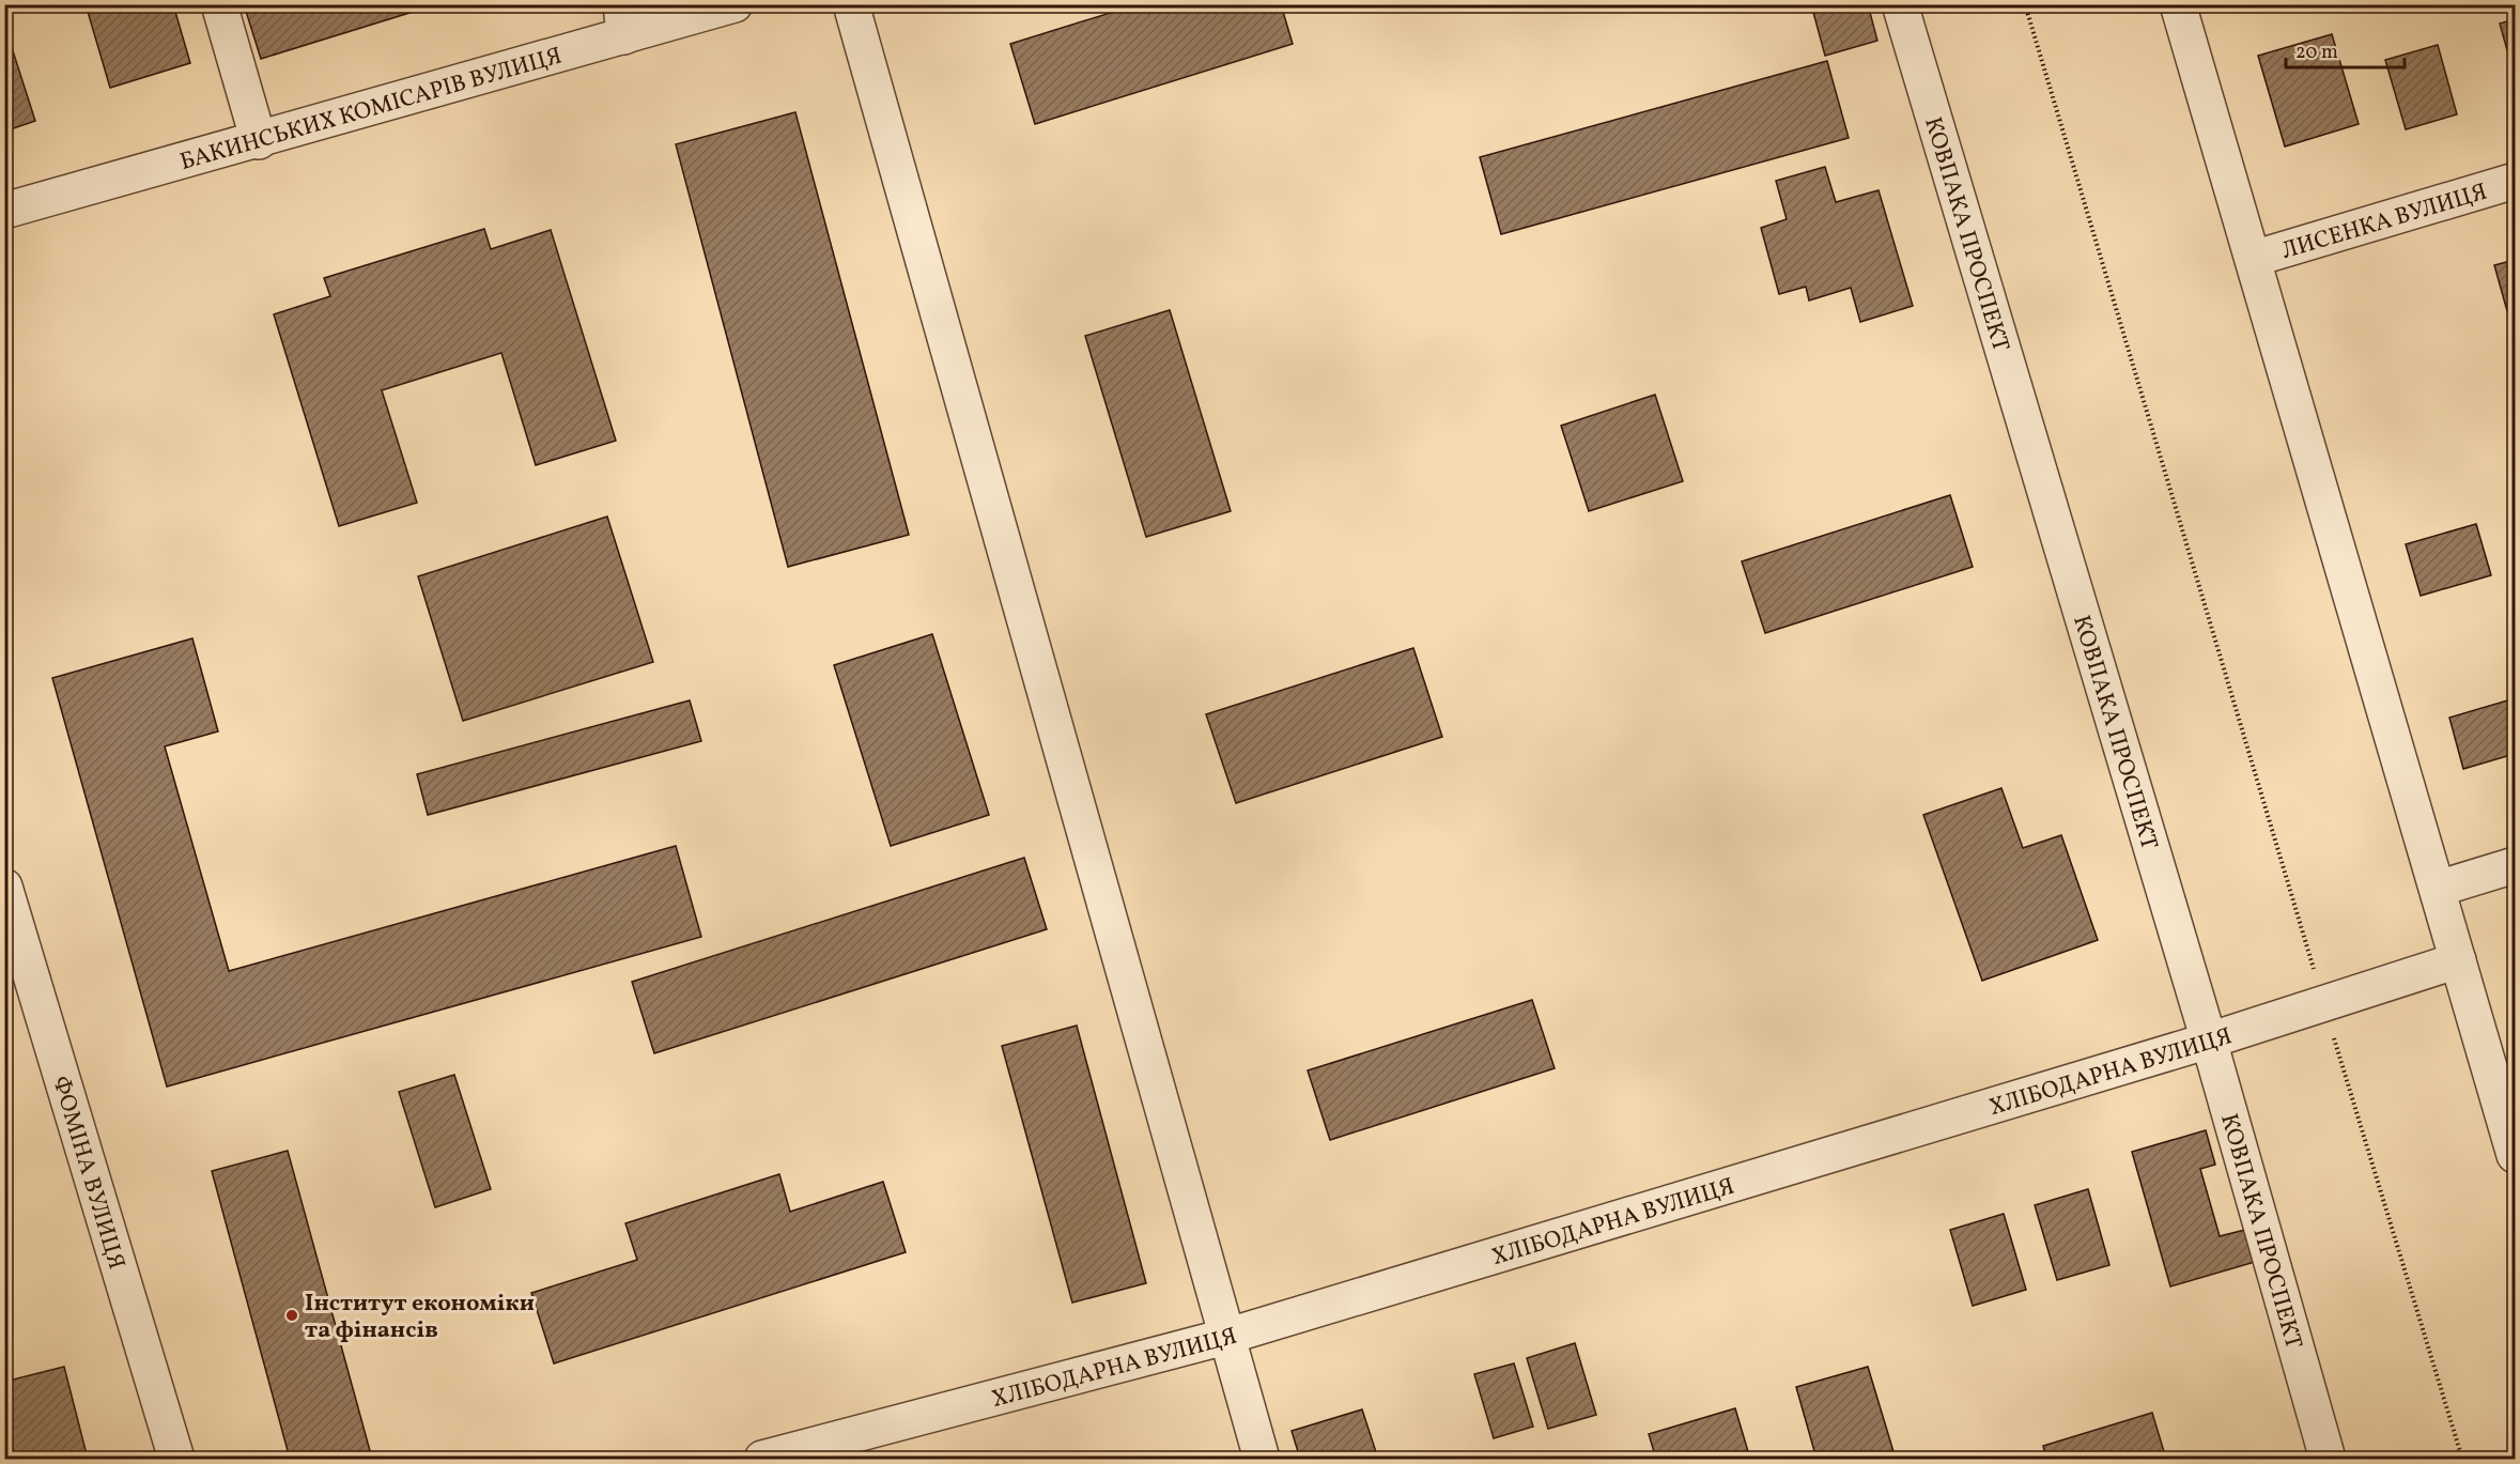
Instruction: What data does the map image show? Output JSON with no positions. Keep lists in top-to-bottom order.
{
  "streets": {
    "street": [
      "БАКИНСЬКИХ КОМІСАРІВ ВУЛИЦЯ",
      "ЛИСЕНКА ВУЛИЦЯ",
      "КОВПАКА ПРОСПЕКТ",
      "ХЛІБОДАРНА ВУЛИЦЯ",
      "ФОМІНА ВУЛИЦЯ"
    ]
  },
  "crossings": [
    ["КОВПАКА ПРОСПЕКТ", "ХЛІБОДАРНА ВУЛИЦЯ"]
  ],
  "places": ["Інститут економіки та фінансів"],
  "scale_bar": "20 m"
}
